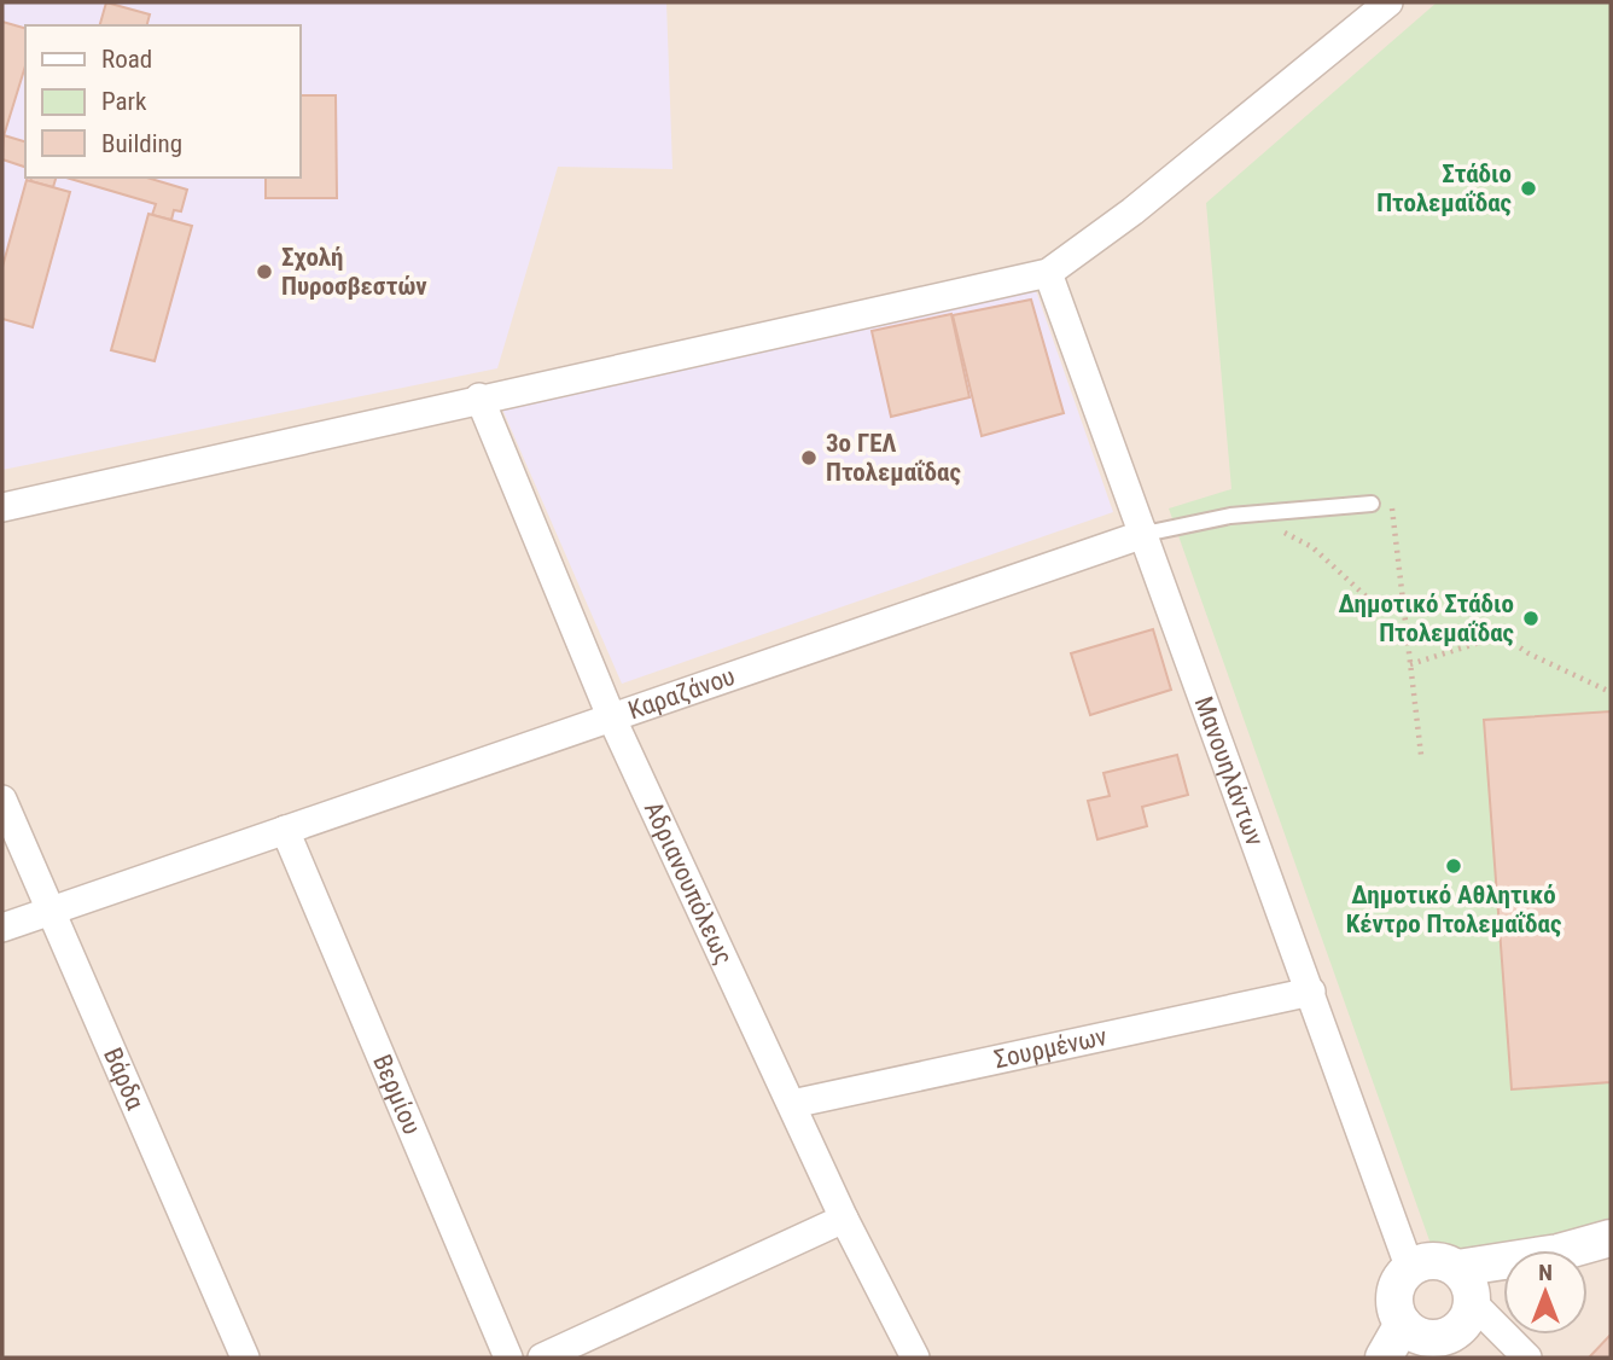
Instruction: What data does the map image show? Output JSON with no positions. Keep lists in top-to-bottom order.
{
  "streets": {
    "street": [
      "Καραζάνου",
      "Μανουηλάντων",
      "Αδριανουπόλεως",
      "Σουρμένων",
      "Βάρδα",
      "Βερμίου"
    ]
  },
  "crossings": [
    ["Καραζάνου", "Μανουηλάντων"],
    ["Καραζάνου", "Αδριανουπόλεως"],
    ["Καραζάνου", "Βάρδα"],
    ["Καραζάνου", "Βερμίου"],
    ["Μανουηλάντων", "Σουρμένων"],
    ["Αδριανουπόλεως", "Σουρμένων"]
  ],
  "places": [
    "Στάδιο Πτολεμαΐδας",
    "Σχολή Πυροσβεστών",
    "3ο ΓΕΛ Πτολεμαΐδας",
    "Δημοτικό Στάδιο Πτολεμαΐδας",
    "Δημοτικό Αθλητικό Κέντρο Πτολεμαΐδας"
  ],
  "legend": ["Road", "Park", "Building"],
  "north": "top"
}
